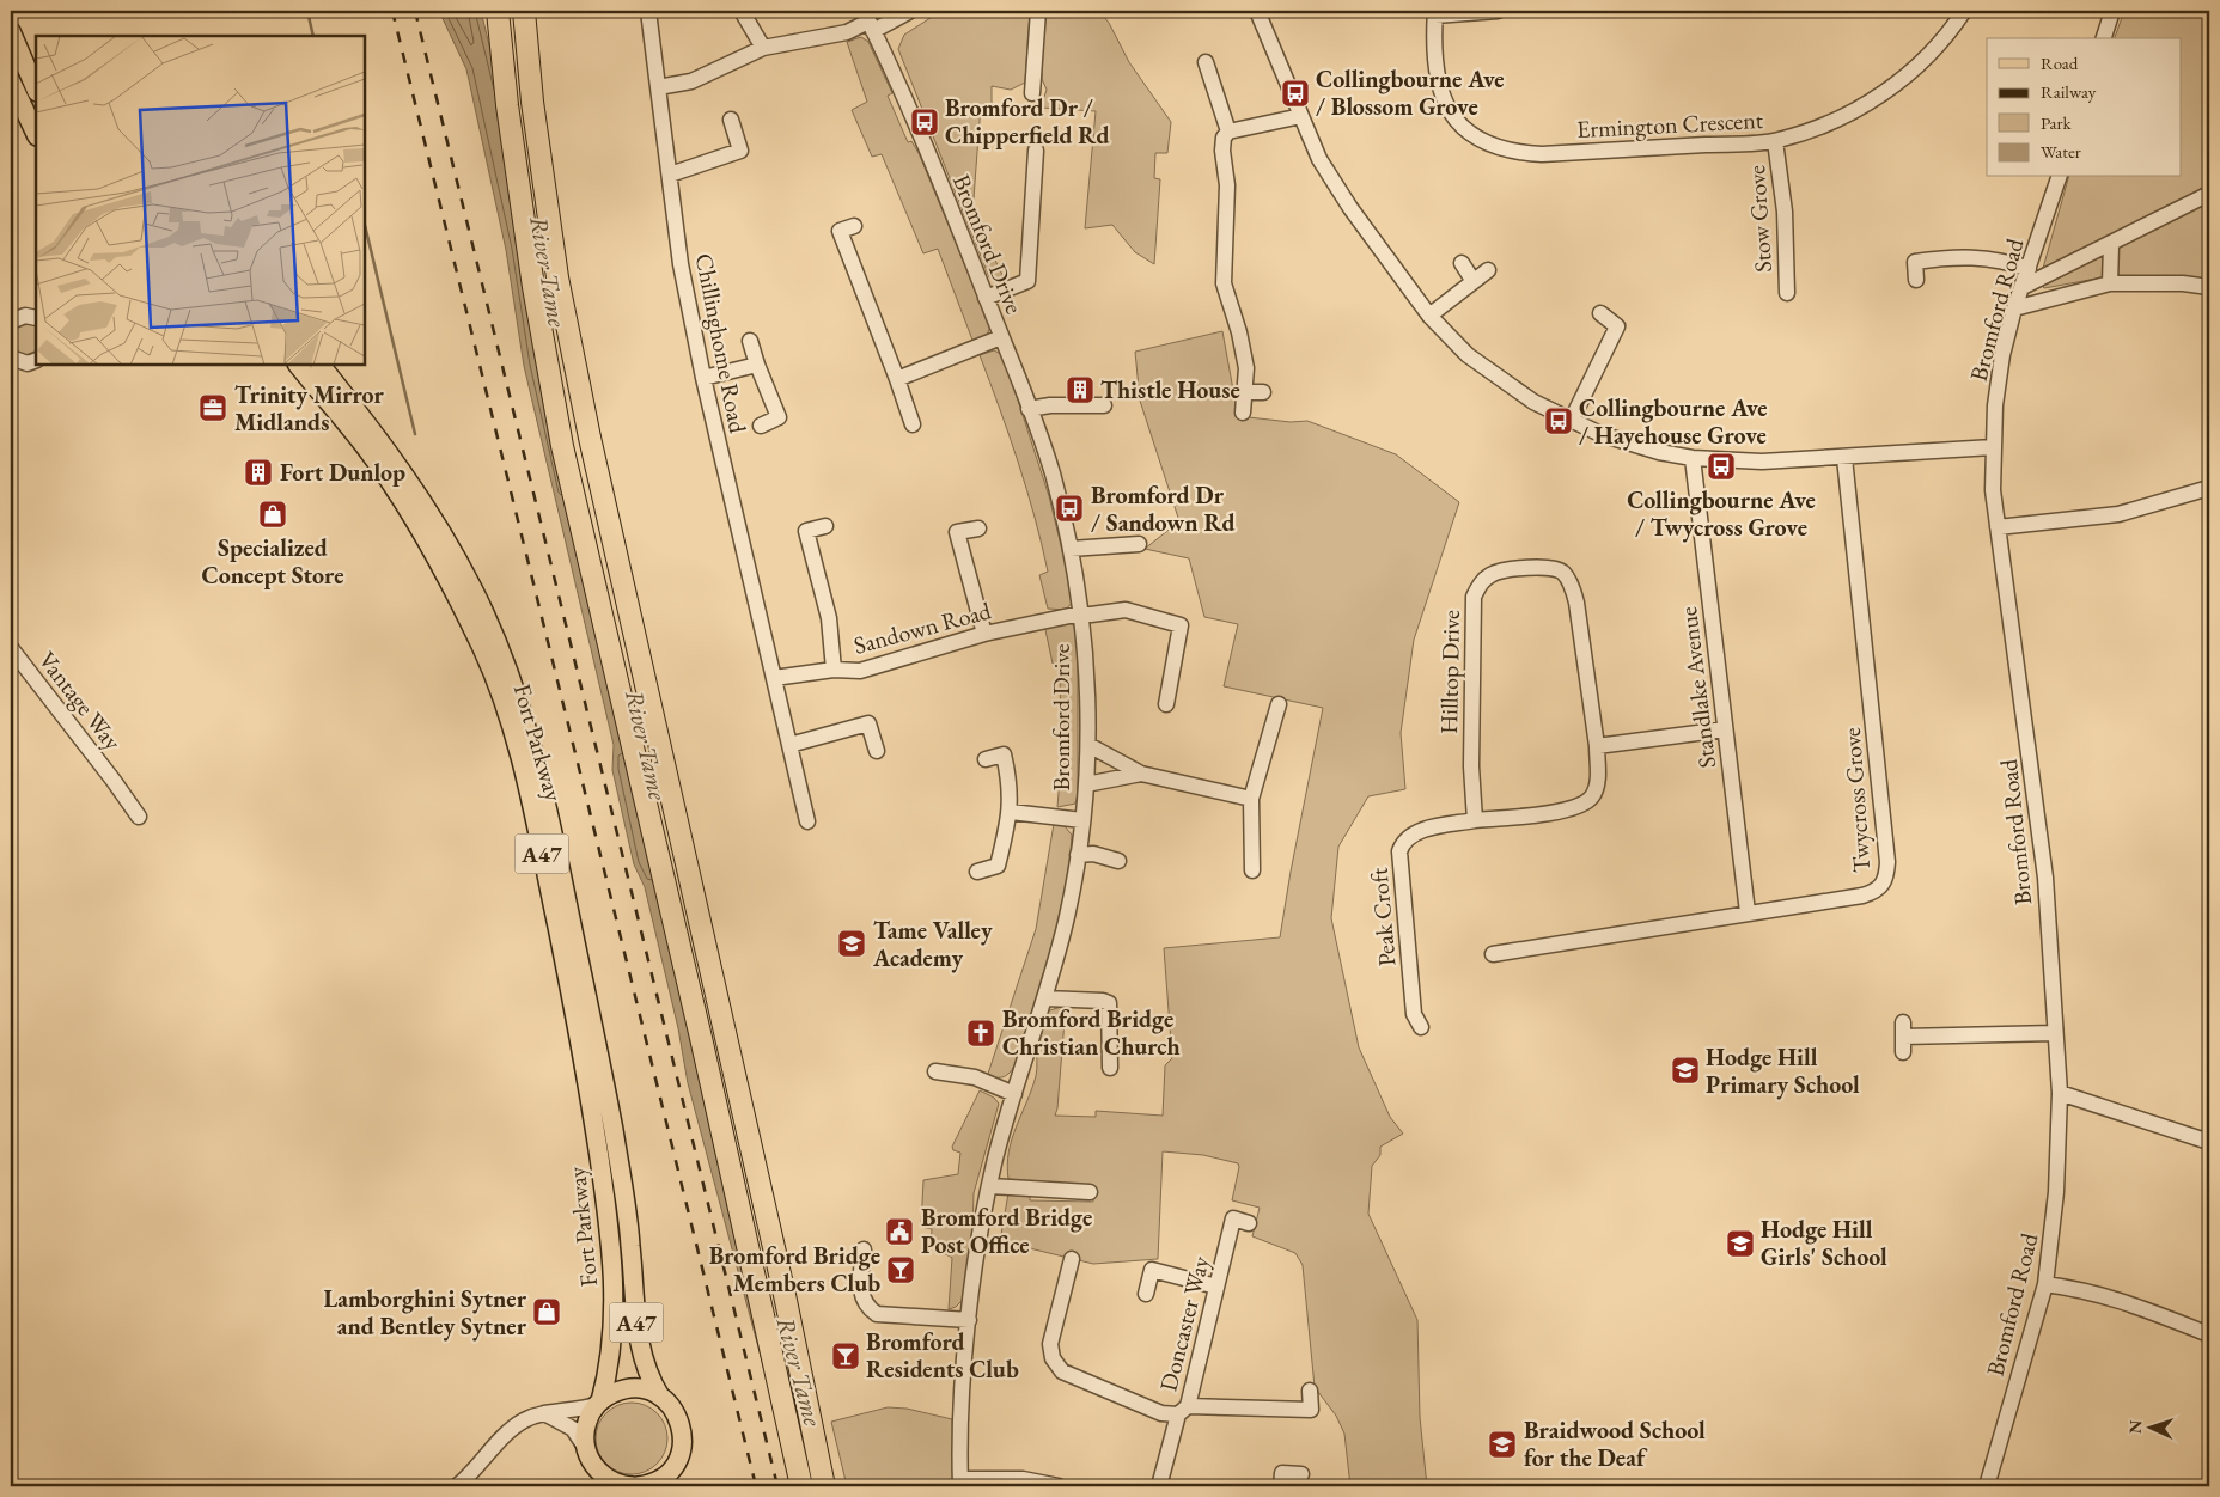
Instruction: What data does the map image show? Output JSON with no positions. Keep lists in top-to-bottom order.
{
  "streets": {
    "main road": ["Fort Parkway", "A47"],
    "street": [
      "Ermington Crescent",
      "Stow Grove",
      "Bromford Drive",
      "Bromford Road",
      "Chillinghome Road",
      "Sandown Road",
      "Hilltop Drive",
      "Standlake Avenue",
      "Vantage Way",
      "Twycross Grove",
      "Peak Croft",
      "Doncaster Way"
    ]
  },
  "crossings": [
    ["Ermington Crescent", "Stow Grove"],
    ["Bromford Drive", "Sandown Road"],
    ["Chillinghome Road", "Sandown Road"],
    ["Hilltop Drive", "Peak Croft"],
    ["Standlake Avenue", "Twycross Grove"]
  ],
  "water": ["River Tame"],
  "places": {
    "bus stop": [
      "Collingbourne Ave / Blossom Grove",
      "Bromford Dr / Chipperfield Rd",
      "Collingbourne Ave / Hayehouse Grove",
      "Collingbourne Ave / Twycross Grove",
      "Bromford Dr / Sandown Rd"
    ],
    "building": ["Thistle House", "Fort Dunlop"],
    "office": ["Trinity Mirror Midlands"],
    "shop": ["Specialized Concept Store", "Lamborghini Sytner and Bentley Sytner"],
    "school or university": [
      "Tame Valley Academy",
      "Hodge Hill Primary School",
      "Hodge Hill Girls' School",
      "Braidwood School for the Deaf"
    ],
    "church": ["Bromford Bridge Christian Church"],
    "public building": ["Bromford Bridge Post Office"],
    "bar": ["Bromford Bridge Members Club", "Bromford Residents Club"]
  },
  "legend": [
    "Road",
    "Railway",
    "Park",
    "Water"
  ],
  "north": "left"
}
